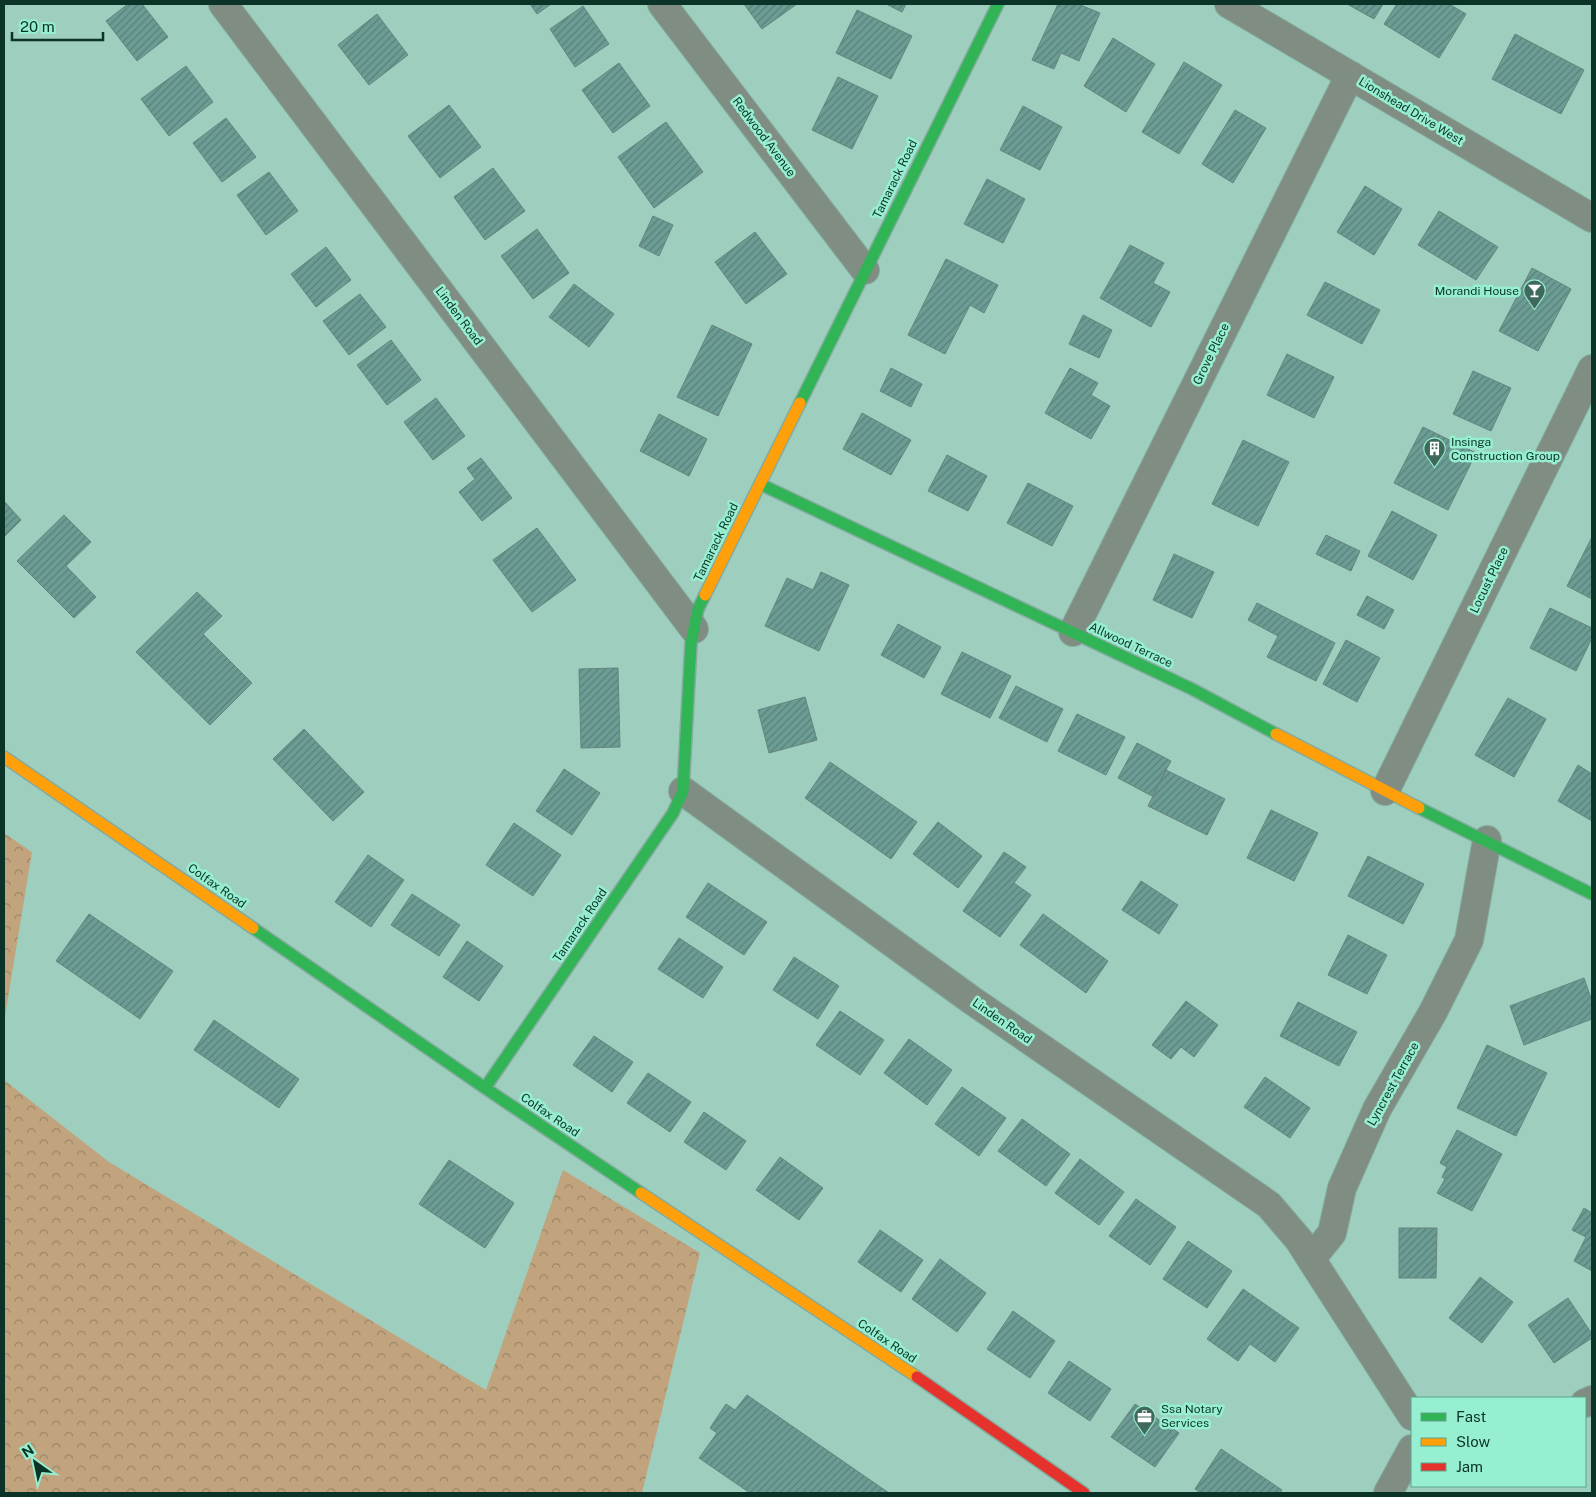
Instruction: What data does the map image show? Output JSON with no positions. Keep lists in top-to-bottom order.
{
  "streets": {
    "street": [
      "Lionshead Drive West",
      "Redwood Avenue",
      "Tamarack Road",
      "Linden Road",
      "Grove Place",
      "Locust Place",
      "Allwood Terrace",
      "Colfax Road",
      "Lyncrest Terrace"
    ]
  },
  "crossings": [
    ["Lionshead Drive West", "Grove Place"],
    ["Redwood Avenue", "Tamarack Road"],
    ["Tamarack Road", "Linden Road"],
    ["Tamarack Road", "Allwood Terrace"],
    ["Tamarack Road", "Colfax Road"],
    ["Linden Road", "Lyncrest Terrace"],
    ["Grove Place", "Allwood Terrace"],
    ["Locust Place", "Allwood Terrace"],
    ["Allwood Terrace", "Lyncrest Terrace"]
  ],
  "places": {
    "bar": ["Morandi House"],
    "building": ["Insinga Construction Group"],
    "office": ["Ssa Notary Services"]
  },
  "legend": ["Fast", "Slow", "Jam"],
  "scale_bar": "20 m",
  "north": "top left"
}
